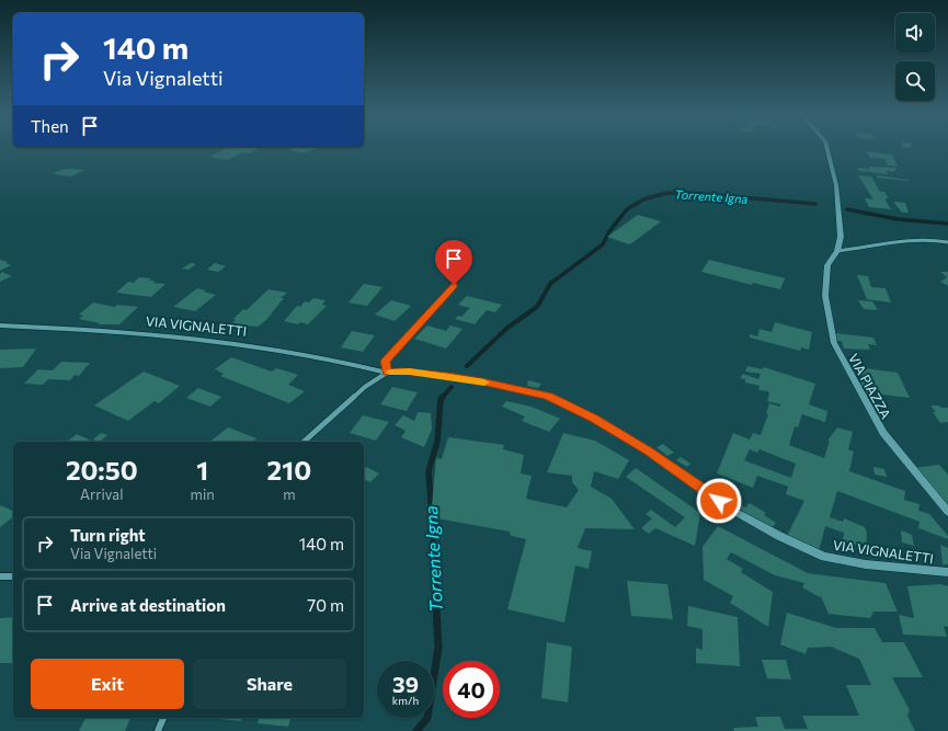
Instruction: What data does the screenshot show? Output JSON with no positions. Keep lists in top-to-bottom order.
{
  "streets": {
    "street": ["VIA VIGNALETTI", "VIA PIAZZA"]
  },
  "water": ["Torrente Igna"],
  "page": {
    "turn": ["140 m", "Via Vignaletti"],
    "then": "Then",
    "eta": [
      "20:50",
      "Arrival",
      "1",
      "min",
      "210",
      "m"
    ],
    "list": [
      {
        "name": "Turn right",
        "note": "Via Vignaletti",
        "value": "140 m"
      },
      {
        "name": "Arrive at destination",
        "value": "70 m"
      }
    ],
    "buttons": ["Exit", "Share"],
    "speed": "39 km/h",
    "limit": "40"
  }
}
